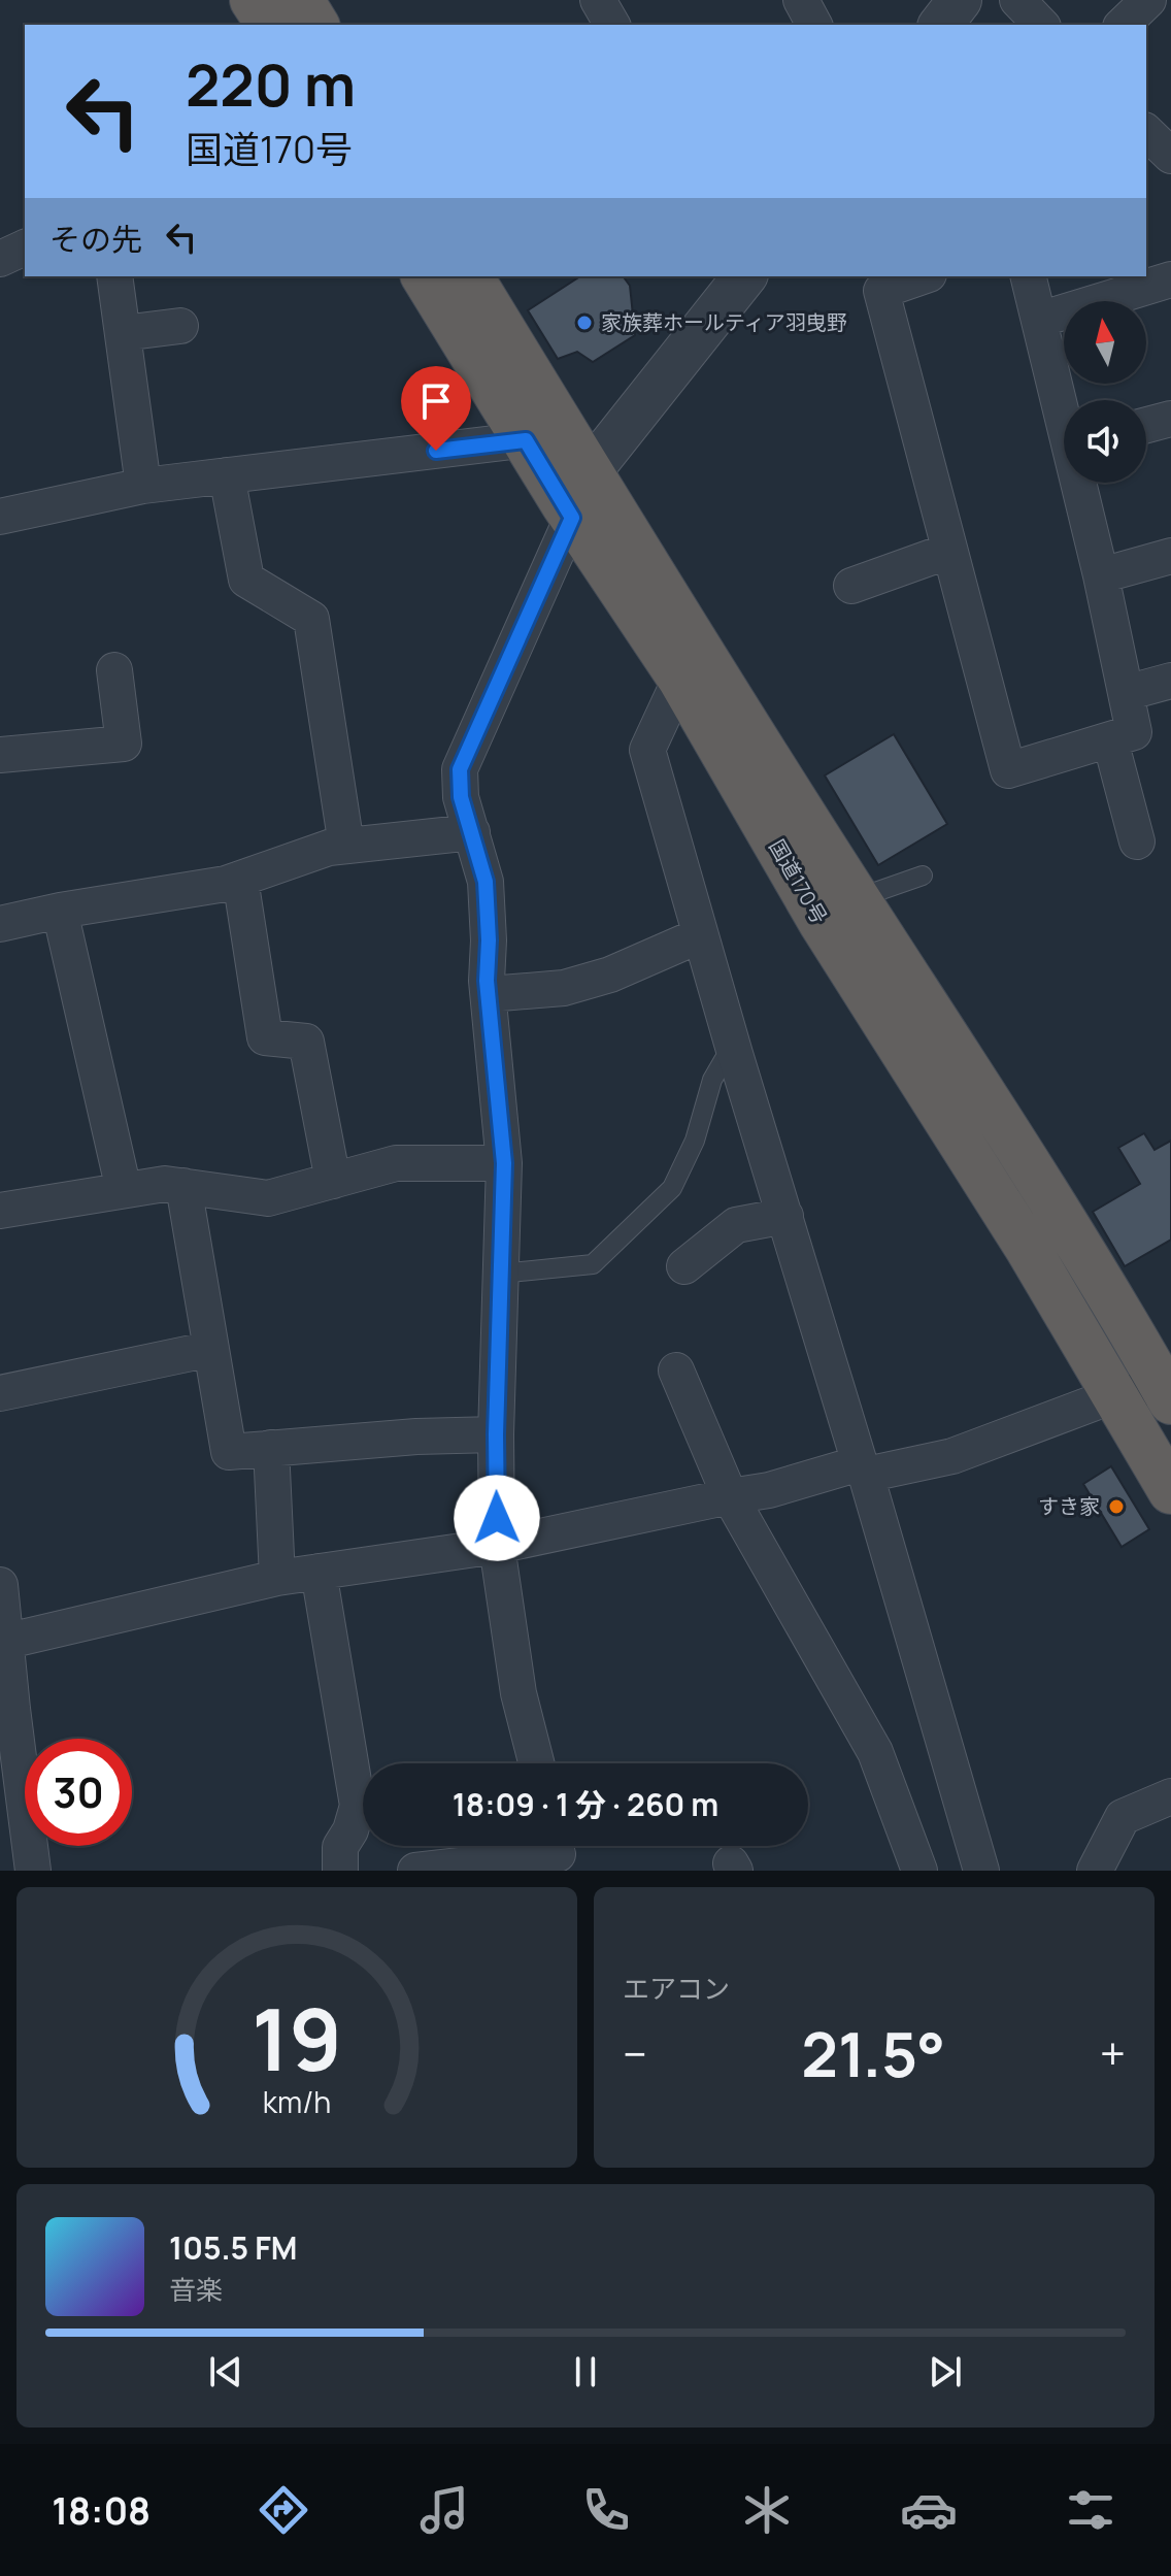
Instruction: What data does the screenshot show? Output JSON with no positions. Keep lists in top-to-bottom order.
{
  "streets": {
    "highway": ["国道170号"]
  },
  "places": ["家族葬ホールティア羽曳野", "すき家"],
  "north": "top",
  "page": {
    "turn": ["220 m", "国道170号"],
    "then": "その先",
    "limit": "30",
    "trip": "18:09 · 1 分 · 260 m",
    "tile": "エアコン",
    "heat": ["−", "21.5°", "+"],
    "song": ["105.5 FM", "音楽"],
    "tabs": "18:08",
    "gauge": ["19", "km/h"]
  }
}
